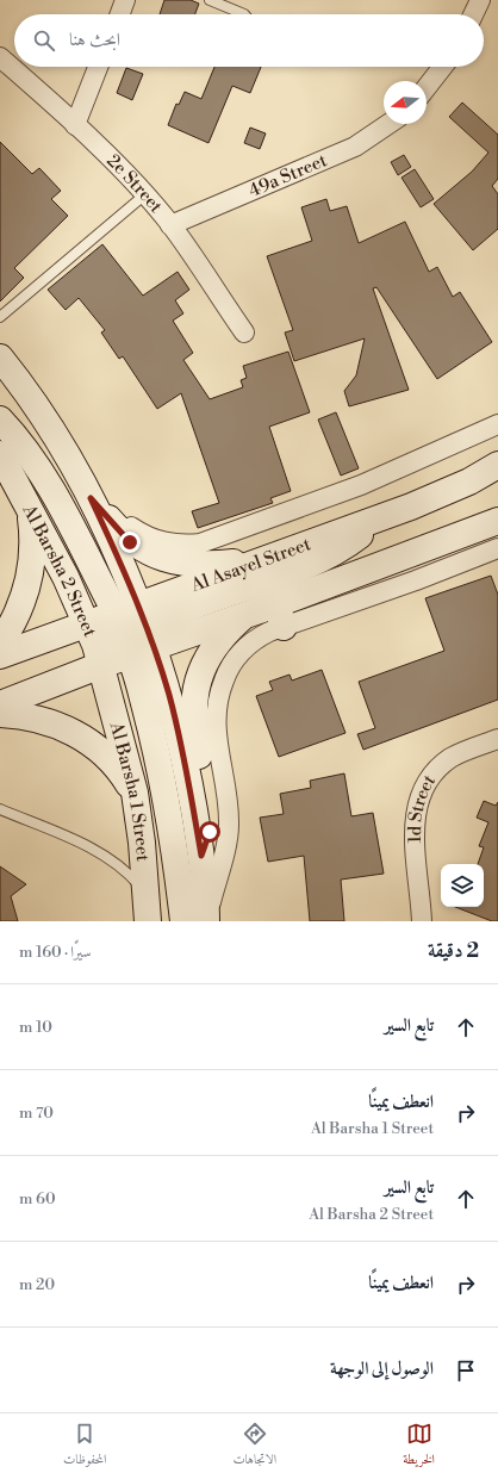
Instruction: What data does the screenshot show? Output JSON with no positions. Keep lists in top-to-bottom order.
{
  "streets": {
    "street": [
      "49a Street",
      "2e Street",
      "Al Asayel Street",
      "Al Barsha 2 Street",
      "Al Barsha 1 Street",
      "1d Street"
    ]
  },
  "crossings": [
    ["49a Street", "2e Street"],
    ["Al Asayel Street", "Al Barsha 2 Street"],
    ["Al Asayel Street", "Al Barsha 1 Street"],
    ["Al Barsha 2 Street", "Al Barsha 1 Street"]
  ],
  "north": "left",
  "page": {
    "search": "ابحث هنا",
    "heading": ["2 دقيقة", "سيرًا · 160 m"],
    "list": [
      ["تابع السير", "10 m"],
      ["انعطف يمينًا", "Al Barsha 1 Street", "70 m"],
      ["تابع السير", "Al Barsha 2 Street", "60 m"],
      ["انعطف يمينًا", "20 m"],
      "الوصول إلى الوجهة"
    ],
    "nav": ["الخريطة", "الاتجاهات", "المحفوظات"]
  }
}
